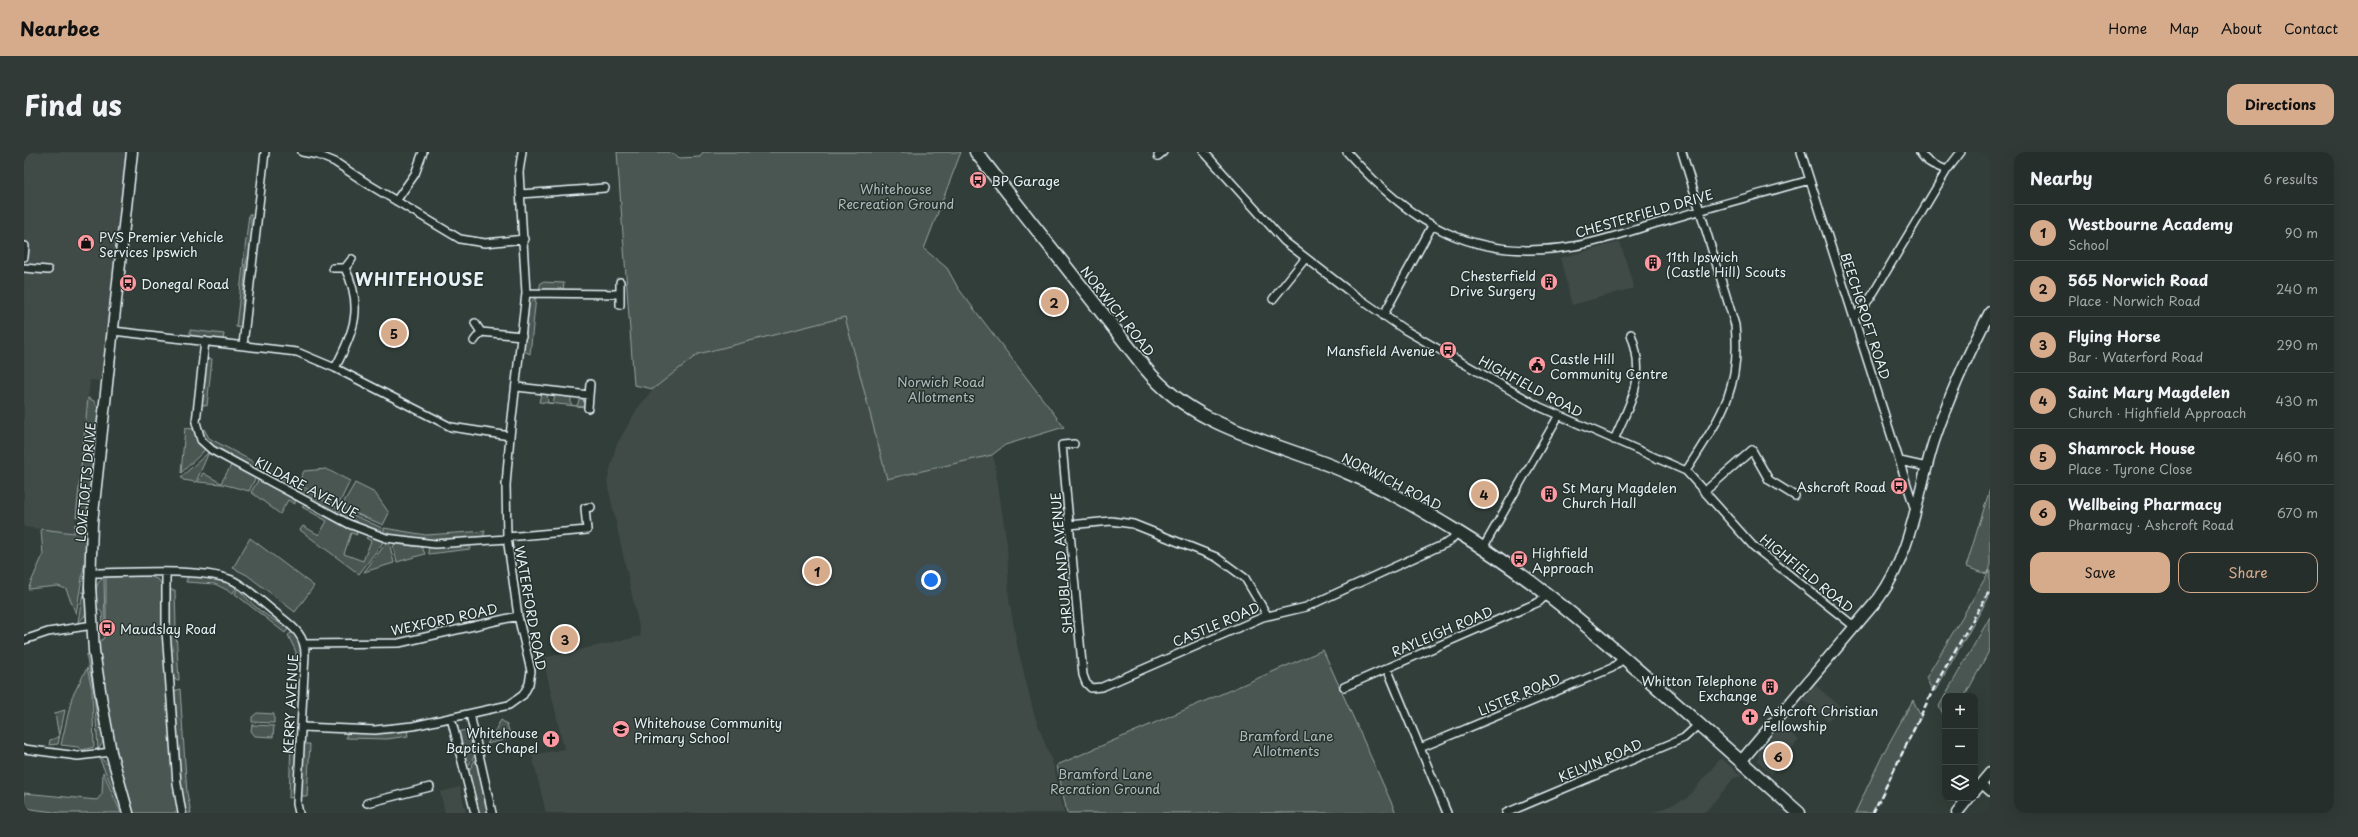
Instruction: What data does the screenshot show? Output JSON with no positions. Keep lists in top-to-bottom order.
{
  "streets": {
    "main road": ["NORWICH ROAD"],
    "street": [
      "CHESTERFIELD DRIVE",
      "BEECHCROFT ROAD",
      "HIGHFIELD ROAD",
      "LOVETOFTS DRIVE",
      "KILDARE AVENUE",
      "SHRUBLAND AVENUE",
      "WATERFORD ROAD",
      "WEXFORD ROAD",
      "CASTLE ROAD",
      "RAYLEIGH ROAD",
      "LISTER ROAD",
      "KERRY AVENUE",
      "KELVIN ROAD"
    ]
  },
  "crossings": [
    ["CHESTERFIELD DRIVE", "BEECHCROFT ROAD"],
    ["NORWICH ROAD", "CASTLE ROAD"],
    ["NORWICH ROAD", "RAYLEIGH ROAD"],
    ["NORWICH ROAD", "LISTER ROAD"],
    ["NORWICH ROAD", "KELVIN ROAD"],
    ["LOVETOFTS DRIVE", "KERRY AVENUE"],
    ["KILDARE AVENUE", "WATERFORD ROAD"],
    ["SHRUBLAND AVENUE", "CASTLE ROAD"],
    ["WATERFORD ROAD", "WEXFORD ROAD"],
    ["WATERFORD ROAD", "KERRY AVENUE"],
    ["WEXFORD ROAD", "KERRY AVENUE"]
  ],
  "districts": ["WHITEHOUSE"],
  "parks": [
    "Whitehouse Recreation Ground",
    "Norwich Road Allotments",
    "Bramford Lane Allotments",
    "Bramford Lane Recration Ground"
  ],
  "places": {
    "bus stop": [
      "BP Garage",
      "Donegal Road",
      "Mansfield Avenue",
      "Ashcroft Road",
      "Highfield Approach",
      "Maudslay Road"
    ],
    "shop": ["PVS Premier Vehicle Services Ipswich"],
    "building": [
      "11th Ipswich (Castle Hill) Scouts",
      "Chesterfield Drive Surgery",
      "St Mary Magdelen Church Hall",
      "Whitton Telephone Exchange"
    ],
    "public building": ["Castle Hill Community Centre"],
    "church": ["Ashcroft Christian Fellowship", "Whitehouse Baptist Chapel"],
    "school or university": ["Whitehouse Community Primary School"]
  },
  "page": {
    "header": "Nearbee",
    "nav": [
      "Home",
      "Map",
      "About",
      "Contact"
    ],
    "title": "Find us",
    "buttons": [
      "Directions",
      ["Save", "Share"]
    ],
    "heading": ["Nearby", "6 results"],
    "list": [
      {
        "mark": "1",
        "name": "Westbourne Academy",
        "note": "School",
        "value": "90 m"
      },
      {
        "mark": "2",
        "name": "565 Norwich Road",
        "note": "Place · Norwich Road",
        "value": "240 m"
      },
      {
        "mark": "3",
        "name": "Flying Horse",
        "note": "Bar · Waterford Road",
        "value": "290 m"
      },
      {
        "mark": "4",
        "name": "Saint Mary Magdelen",
        "note": "Church · Highfield Approach",
        "value": "430 m"
      },
      {
        "mark": "5",
        "name": "Shamrock House",
        "note": "Place · Tyrone Close",
        "value": "460 m"
      },
      {
        "mark": "6",
        "name": "Wellbeing Pharmacy",
        "note": "Pharmacy · Ashcroft Road",
        "value": "670 m"
      }
    ],
    "pins": [
      "2",
      "5",
      "4",
      "1",
      "3",
      "6"
    ],
    "map_buttons": ["+", "−"]
  }
}
